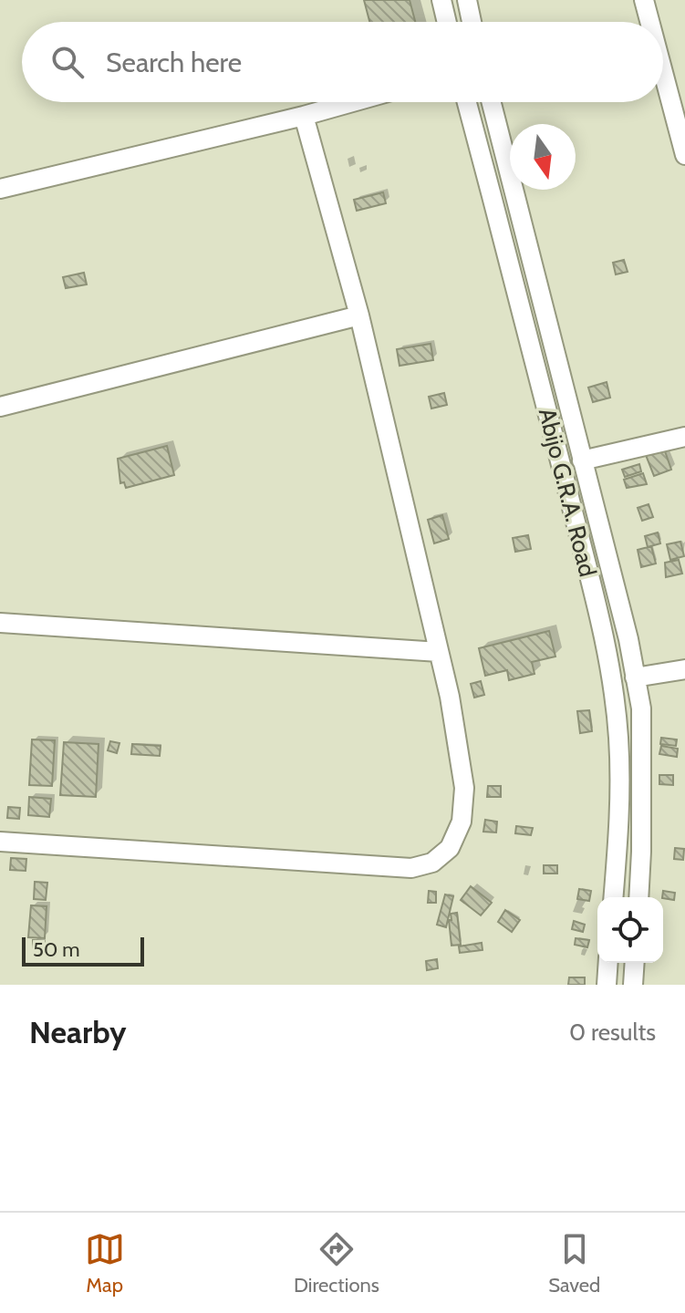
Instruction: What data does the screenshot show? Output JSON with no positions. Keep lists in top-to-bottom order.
{
  "streets": {
    "street": ["Abijo G.R.A. Road"]
  },
  "scale_bar": "50 m",
  "north": "bottom",
  "page": {
    "search": "Search here",
    "scale": "50 m",
    "heading": ["Nearby", "0 results"],
    "nav": ["Map", "Directions", "Saved"]
  }
}
